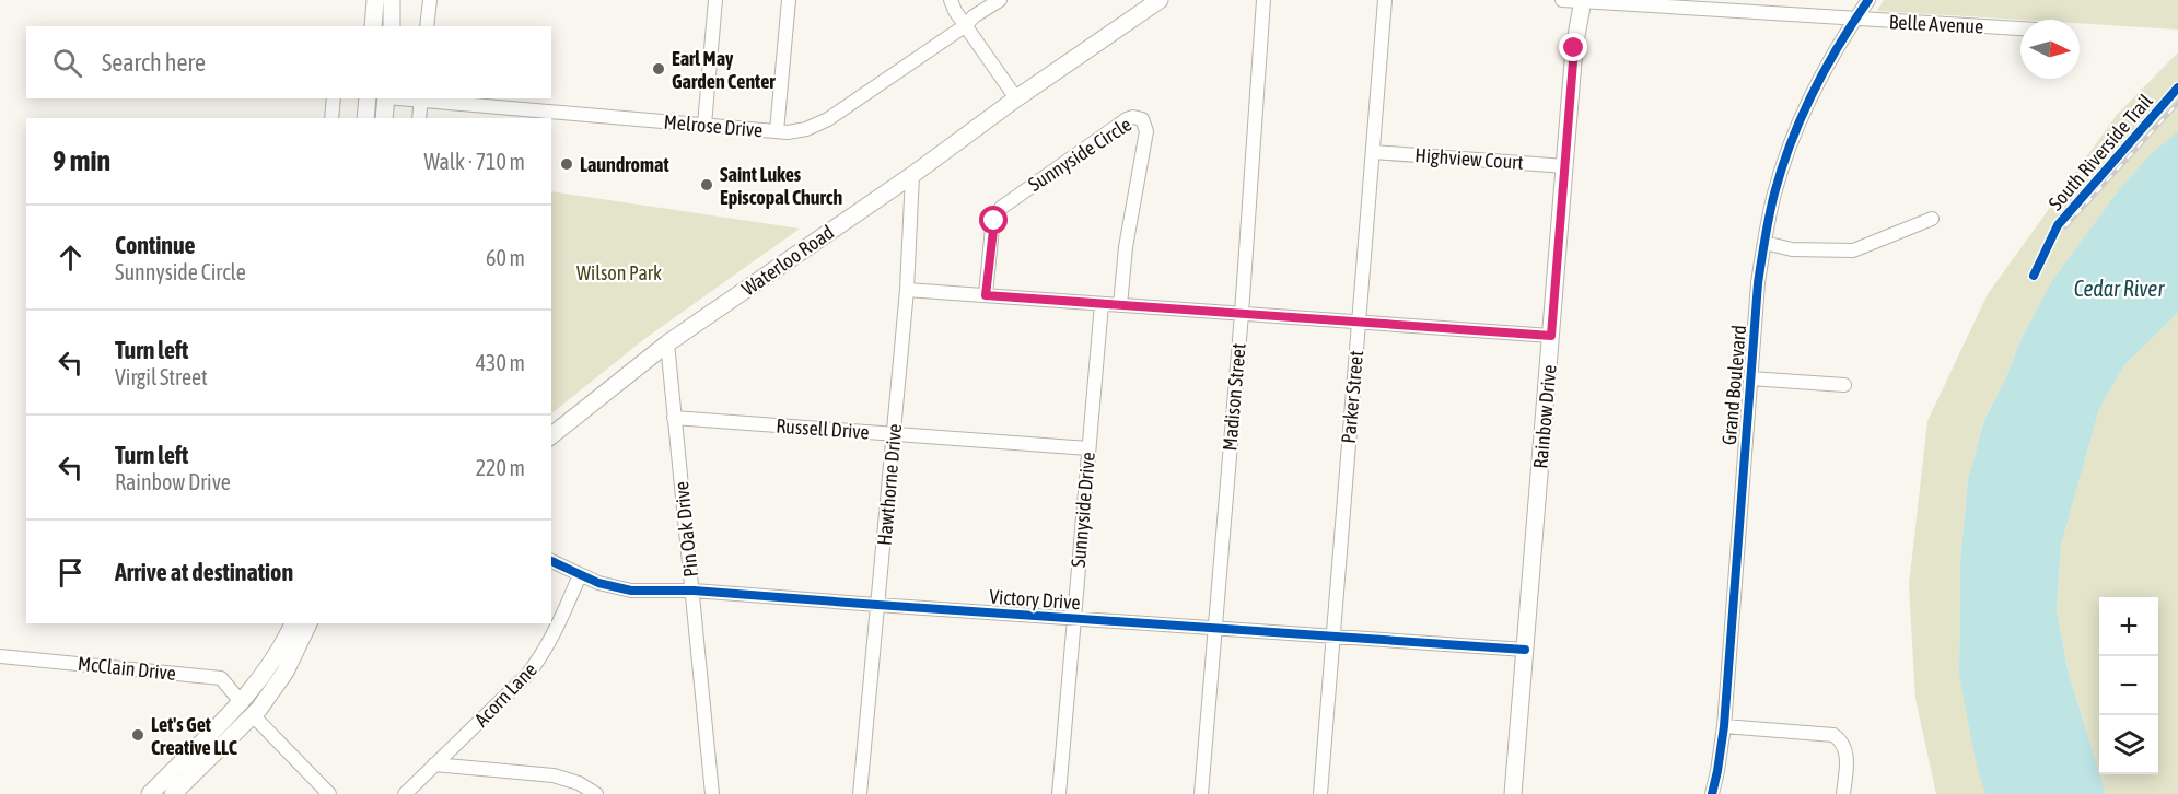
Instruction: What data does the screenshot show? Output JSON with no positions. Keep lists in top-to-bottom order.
{
  "streets": {
    "main road": ["Waterloo Road", "Rainbow Drive"],
    "street": [
      "Belle Avenue",
      "Melrose Drive",
      "Sunnyside Circle",
      "Highview Court",
      "Grand Boulevard",
      "Madison Street",
      "Parker Street",
      "Russell Drive",
      "Hawthorne Drive",
      "Sunnyside Drive",
      "Pin Oak Drive",
      "Victory Drive",
      "McClain Drive",
      "Acorn Lane"
    ],
    "cycle path": ["South Riverside Trail"]
  },
  "crossings": [
    ["Belle Avenue", "Grand Boulevard"],
    ["Belle Avenue", "Rainbow Drive"],
    ["Highview Court", "Parker Street"],
    ["Highview Court", "Rainbow Drive"],
    ["Waterloo Road", "Hawthorne Drive"],
    ["Waterloo Road", "Pin Oak Drive"],
    ["Madison Street", "Victory Drive"],
    ["Parker Street", "Victory Drive"],
    ["Rainbow Drive", "Victory Drive"],
    ["Russell Drive", "Hawthorne Drive"],
    ["Russell Drive", "Sunnyside Drive"],
    ["Russell Drive", "Pin Oak Drive"],
    ["Hawthorne Drive", "Victory Drive"],
    ["Sunnyside Drive", "Victory Drive"],
    ["Pin Oak Drive", "Victory Drive"],
    ["Victory Drive", "Acorn Lane"]
  ],
  "water": ["Cedar River"],
  "parks": ["Wilson Park"],
  "places": [
    "Earl May Garden Center",
    "Laundromat",
    "Saint Lukes Episcopal Church",
    "Let's Get Creative LLC"
  ],
  "north": "right",
  "page": {
    "search": "Search here",
    "heading": ["9 min", "Walk · 710 m"],
    "list": [
      ["Continue", "Sunnyside Circle", "60 m"],
      ["Turn left", "Virgil Street", "430 m"],
      ["Turn left", "Rainbow Drive", "220 m"],
      "Arrive at destination"
    ],
    "map_buttons": ["+", "−"]
  }
}
